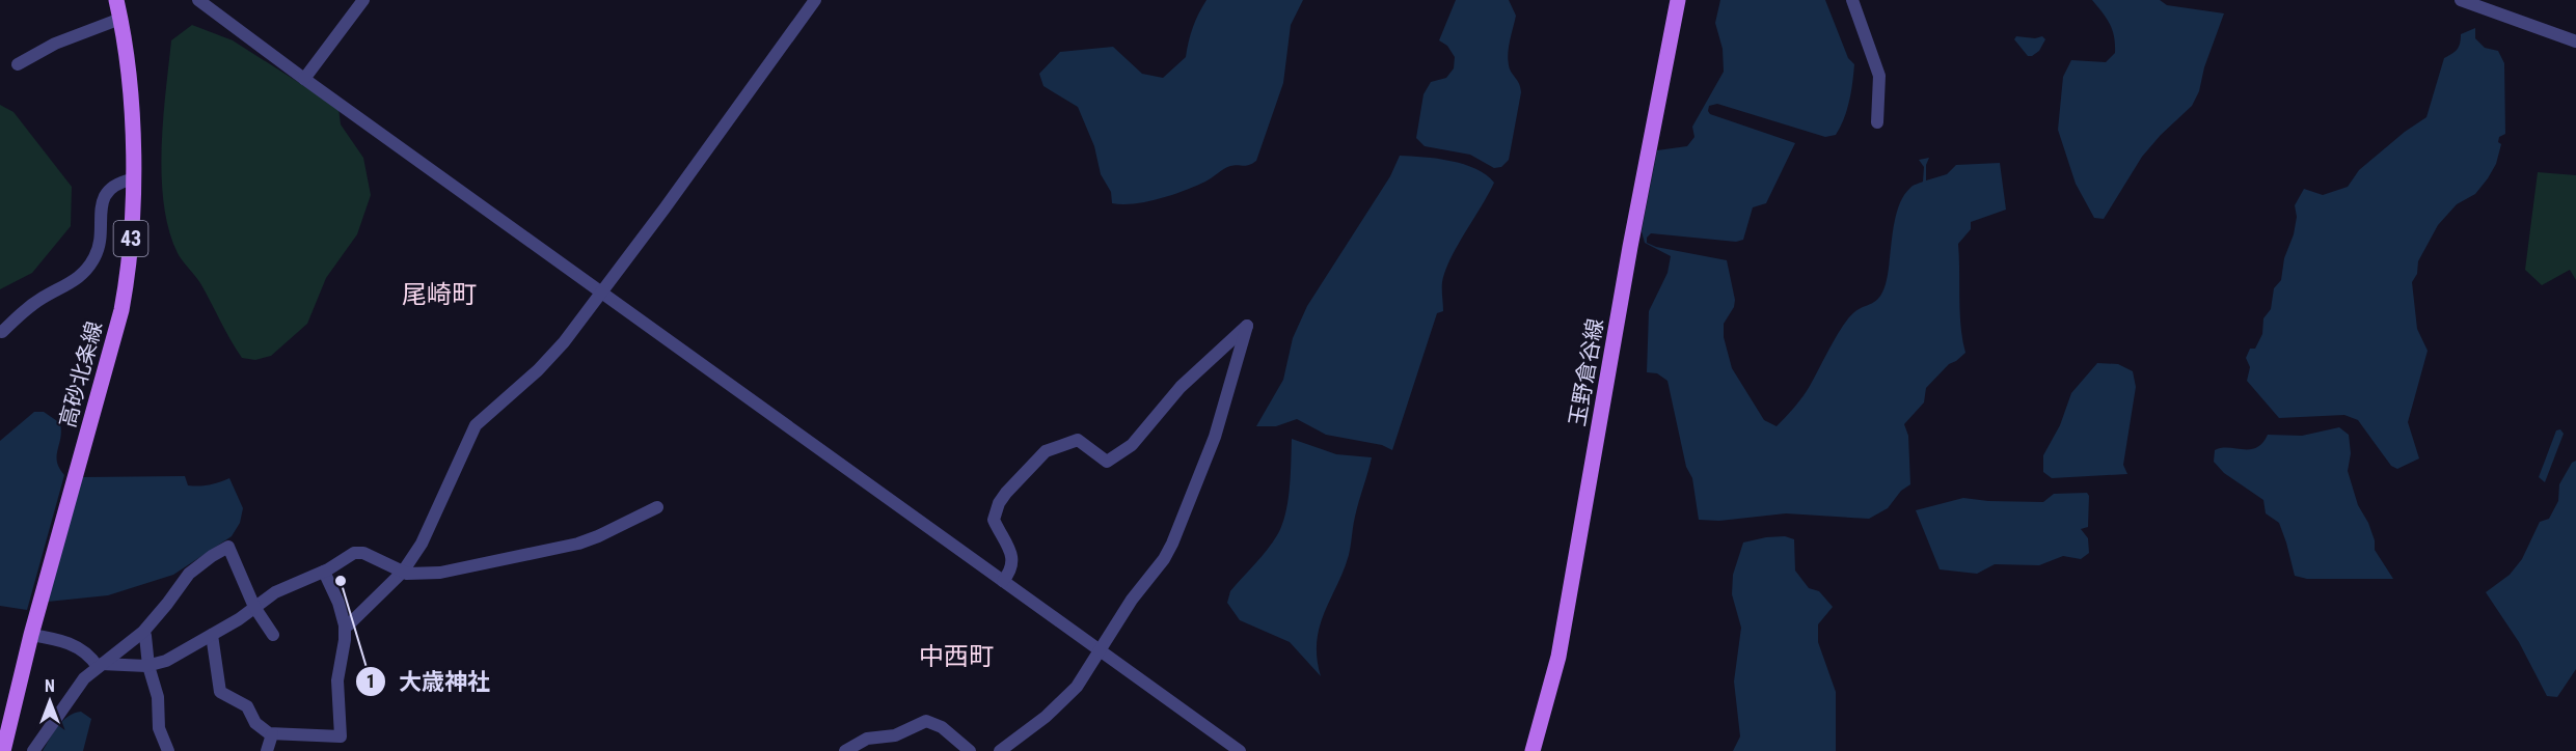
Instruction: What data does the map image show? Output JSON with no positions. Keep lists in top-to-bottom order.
{
  "streets": {
    "main road": ["43", "玉野倉谷線", "高砂北条線"]
  },
  "districts": ["尾崎町", "中西町"],
  "places": ["大歳神社"],
  "north": "top"
}
